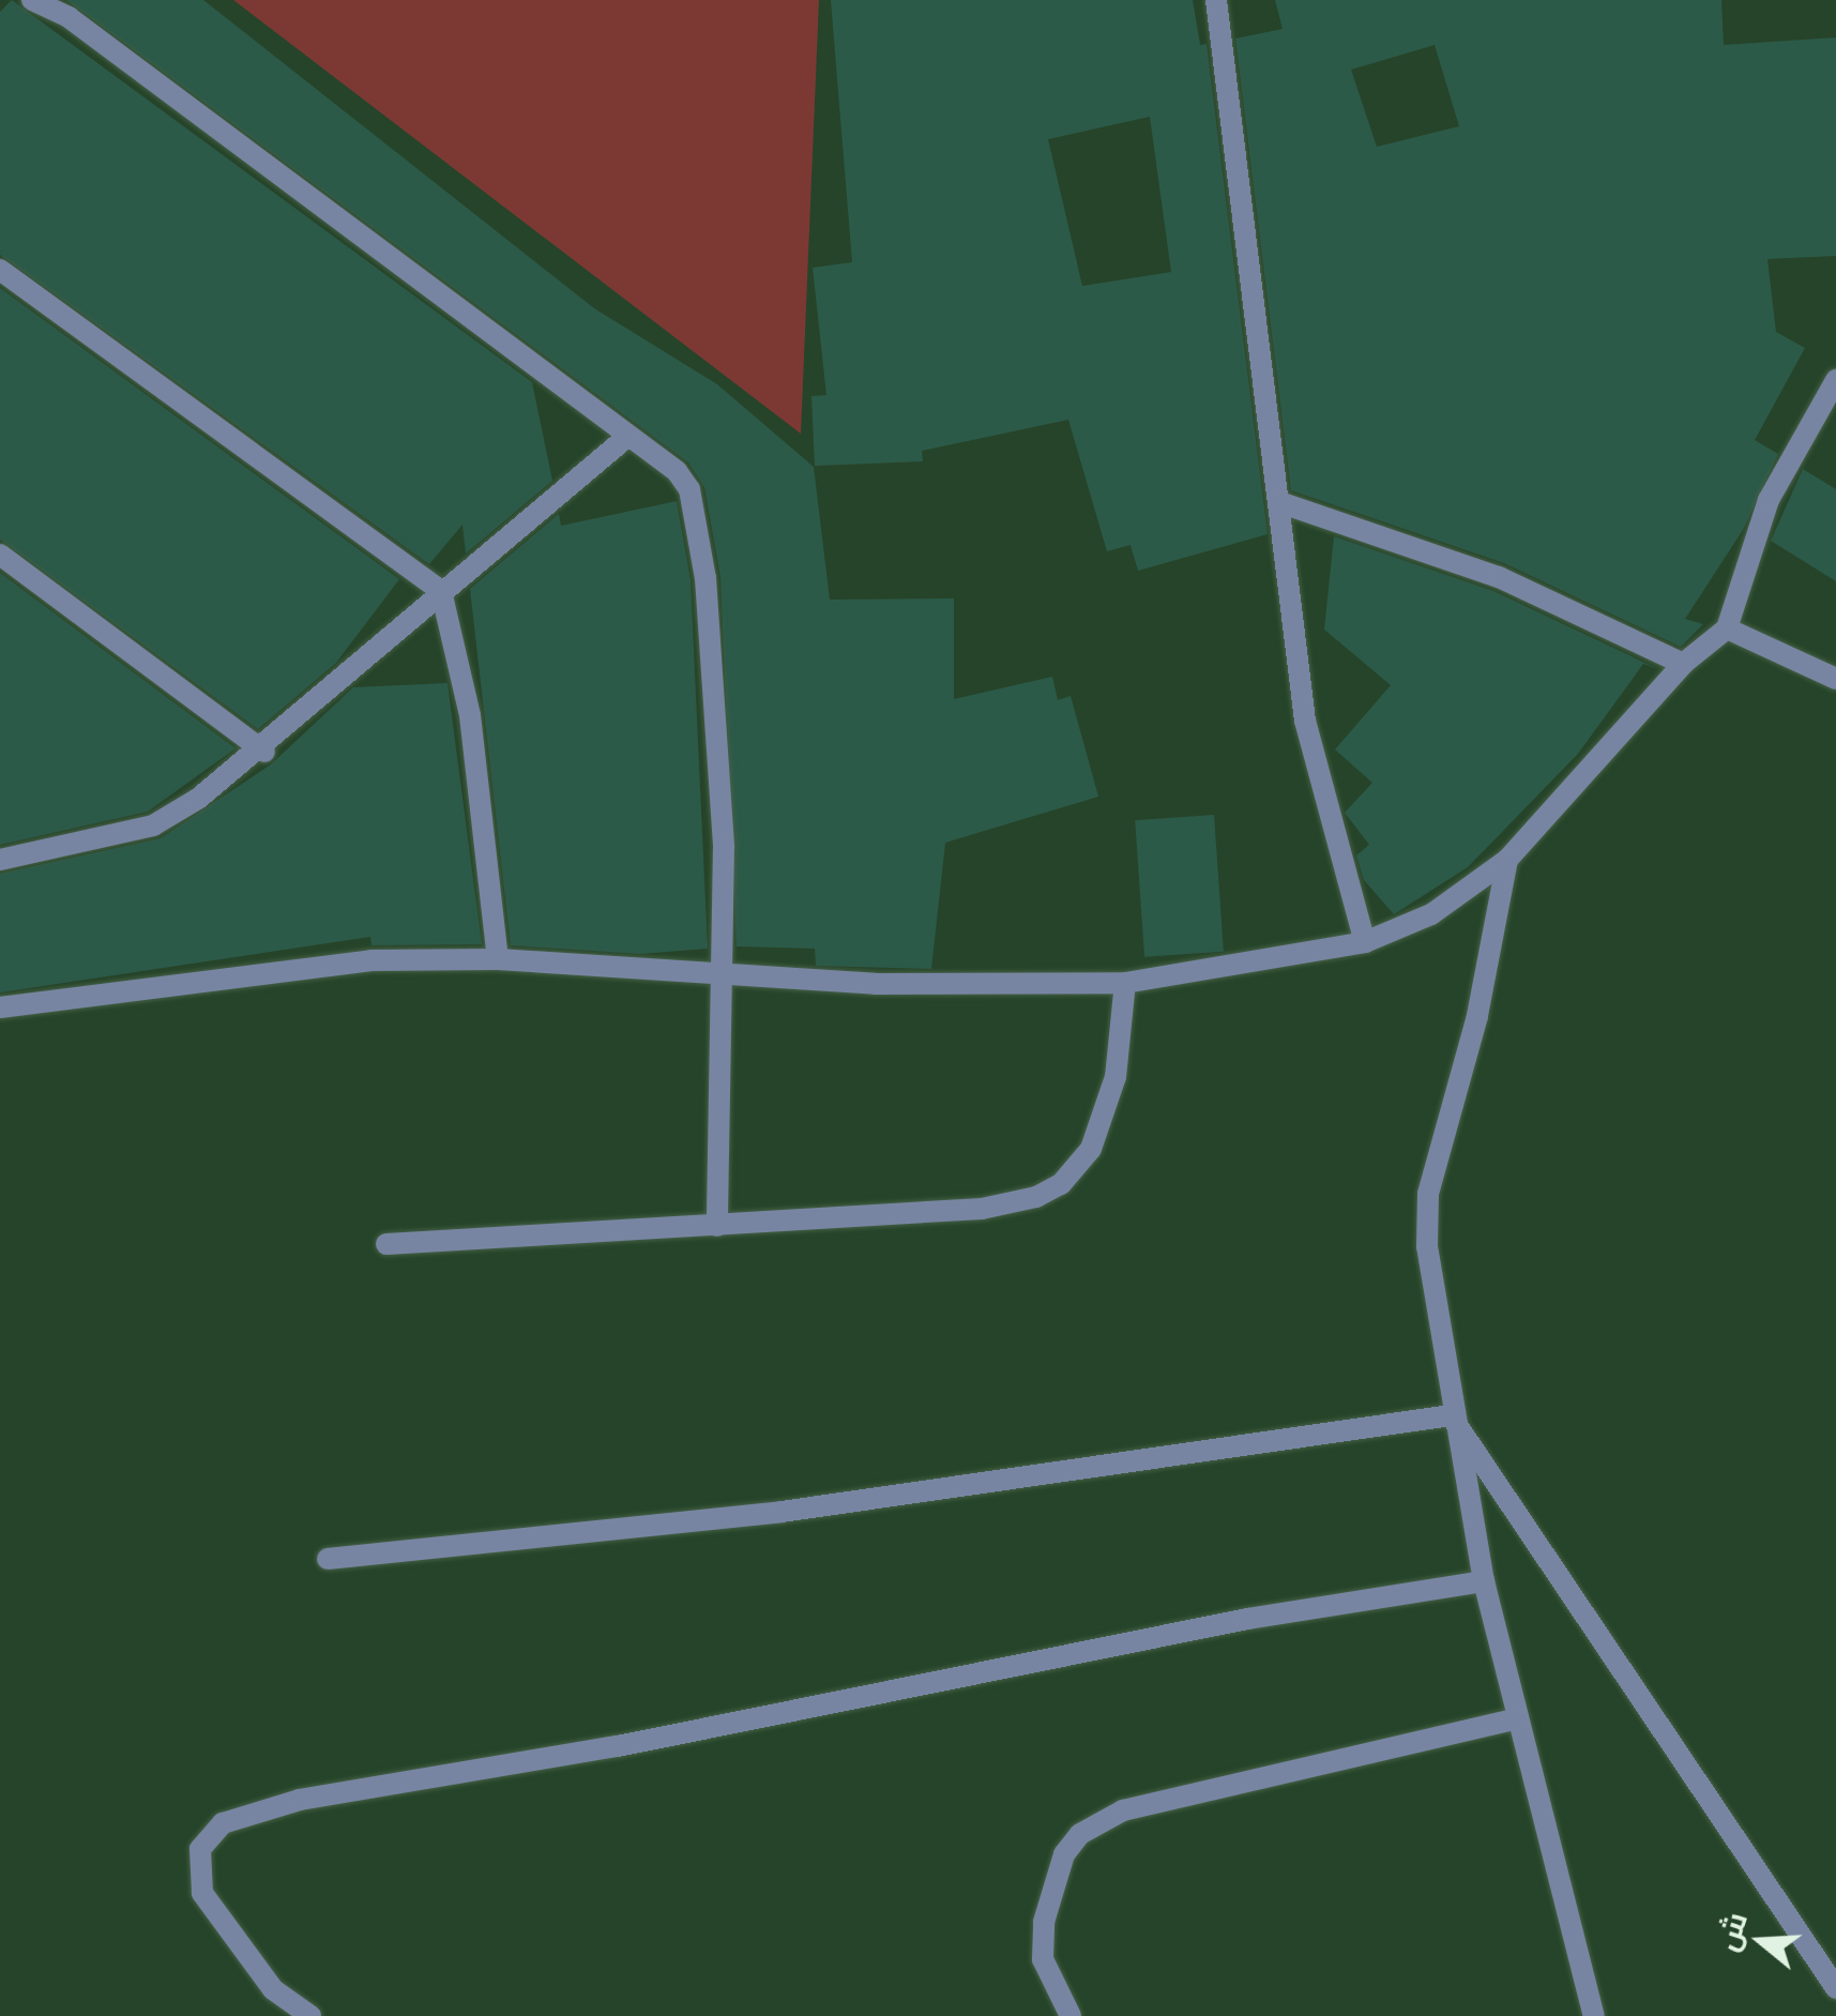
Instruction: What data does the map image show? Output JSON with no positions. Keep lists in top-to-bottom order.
{
  "north": "left"
}
